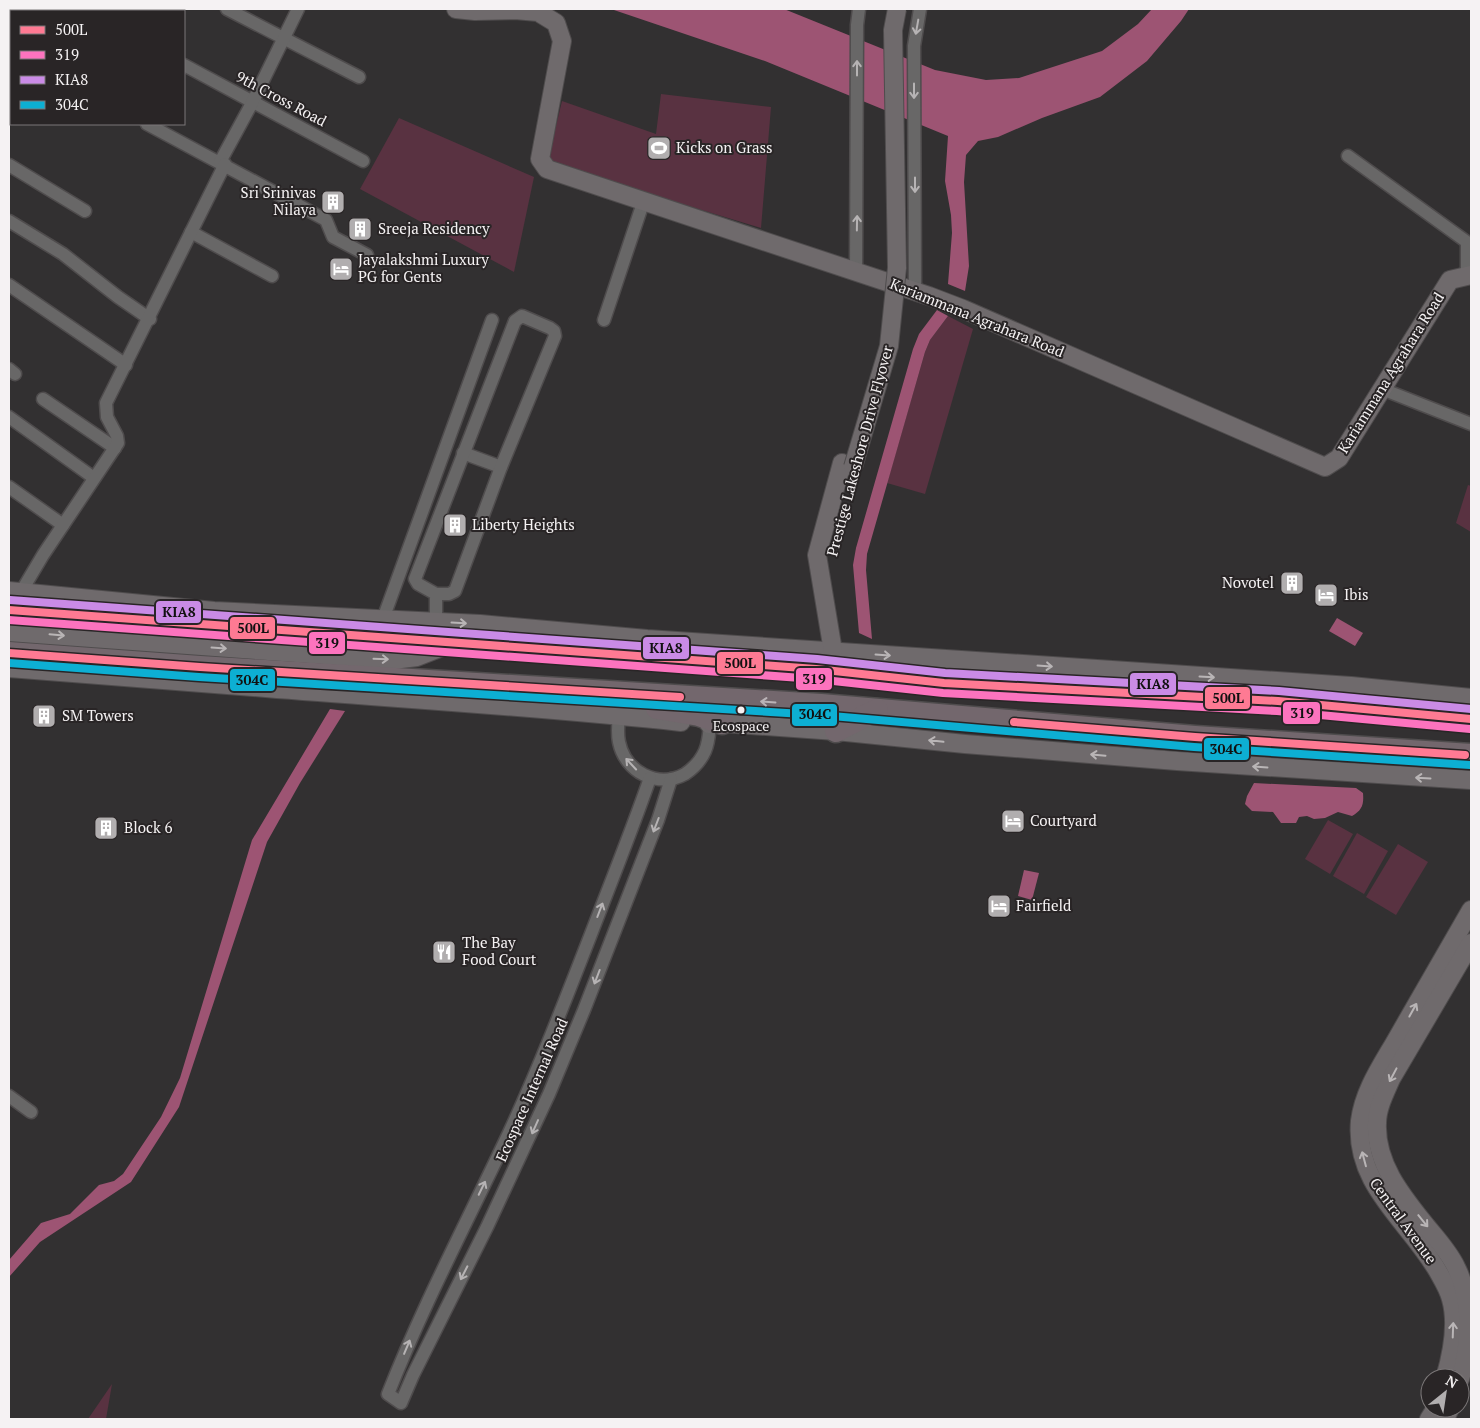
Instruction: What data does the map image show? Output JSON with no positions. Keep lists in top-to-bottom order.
{
  "streets": {
    "street": [
      "9th Cross Road",
      "Kariammana Agrahara Road",
      "Prestige Lakeshore Drive Flyover",
      "Ecospace Internal Road",
      "Central Avenue"
    ]
  },
  "places": {
    "sports": ["Kicks on Grass"],
    "building": [
      "Sri Srinivas Nilaya",
      "Sreeja Residency",
      "Liberty Heights",
      "Novotel",
      "SM Towers",
      "Block 6"
    ],
    "hotel": [
      "Jayalakshmi Luxury PG for Gents",
      "Ibis",
      "Courtyard",
      "Fairfield"
    ],
    "other": ["Ecospace"],
    "restaurant": ["The Bay Food Court"]
  },
  "lines": [
    "transit line KIA8",
    "transit line 500L",
    "transit line 319",
    "transit line 304C"
  ],
  "legend": [
    "500L",
    "319",
    "KIA8",
    "304C"
  ],
  "north": "top right"
}
